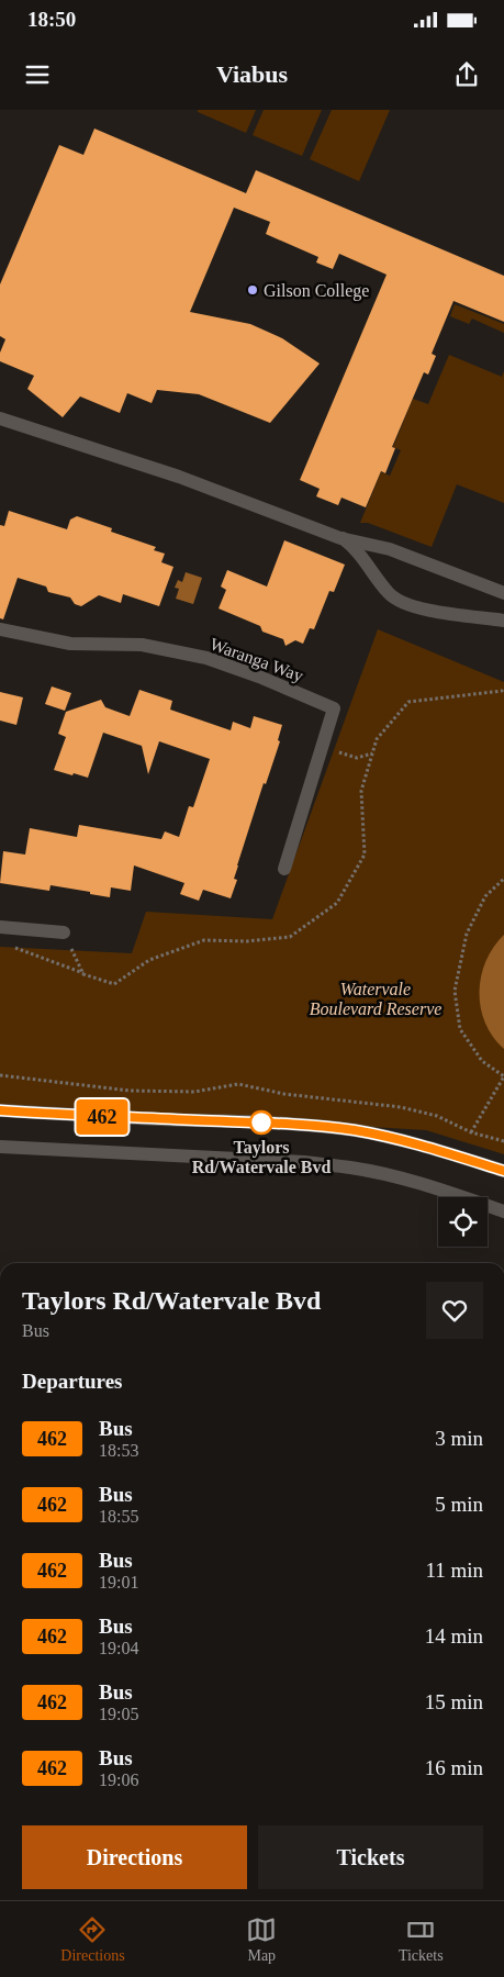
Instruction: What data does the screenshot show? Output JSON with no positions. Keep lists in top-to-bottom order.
{
  "streets": {
    "street": ["Waranga Way"]
  },
  "parks": ["Watervale Boulevard Reserve"],
  "places": ["Gilson College", "Taylors Rd/Watervale Bvd"],
  "lines": ["bus line 462"],
  "page": {
    "status": "18:50",
    "header": "Viabus",
    "on_map": "462",
    "heading": [
      ["Taylors Rd/Watervale Bvd", "Bus"],
      "Departures"
    ],
    "list": [
      {
        "mark": "462",
        "name": "Bus",
        "note": "18:53",
        "value": "3 min"
      },
      {
        "mark": "462",
        "name": "Bus",
        "note": "18:55",
        "value": "5 min"
      },
      {
        "mark": "462",
        "name": "Bus",
        "note": "19:01",
        "value": "11 min"
      },
      {
        "mark": "462",
        "name": "Bus",
        "note": "19:04",
        "value": "14 min"
      },
      {
        "mark": "462",
        "name": "Bus",
        "note": "19:05",
        "value": "15 min"
      },
      {
        "mark": "462",
        "name": "Bus",
        "note": "19:06",
        "value": "16 min"
      }
    ],
    "buttons": ["Directions", "Tickets"],
    "tabs": ["Directions", "Map", "Tickets"]
  }
}
